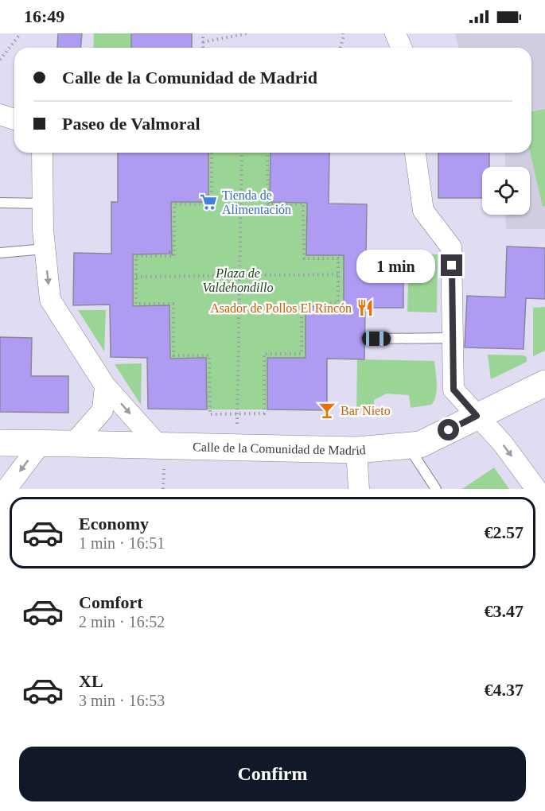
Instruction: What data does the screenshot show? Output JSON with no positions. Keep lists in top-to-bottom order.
{
  "streets": {
    "street": ["Calle de la Comunidad de Madrid"]
  },
  "parks": ["Plaza de Valdehondillo"],
  "places": {
    "supermarket": ["Tienda de Alimentación"],
    "restaurant": ["Asador de Pollos El Rincón"],
    "bar": ["Bar Nieto"]
  },
  "page": {
    "status": "16:49",
    "banner": ["Calle de la Comunidad de Madrid", "Paseo de Valmoral"],
    "bubble": "1 min",
    "list": [
      {
        "name": "Economy",
        "note": "1 min · 16:51",
        "value": "€2.57"
      },
      {
        "name": "Comfort",
        "note": "2 min · 16:52",
        "value": "€3.47"
      },
      {
        "name": "XL",
        "note": "3 min · 16:53",
        "value": "€4.37"
      }
    ],
    "buttons": "Confirm"
  }
}
